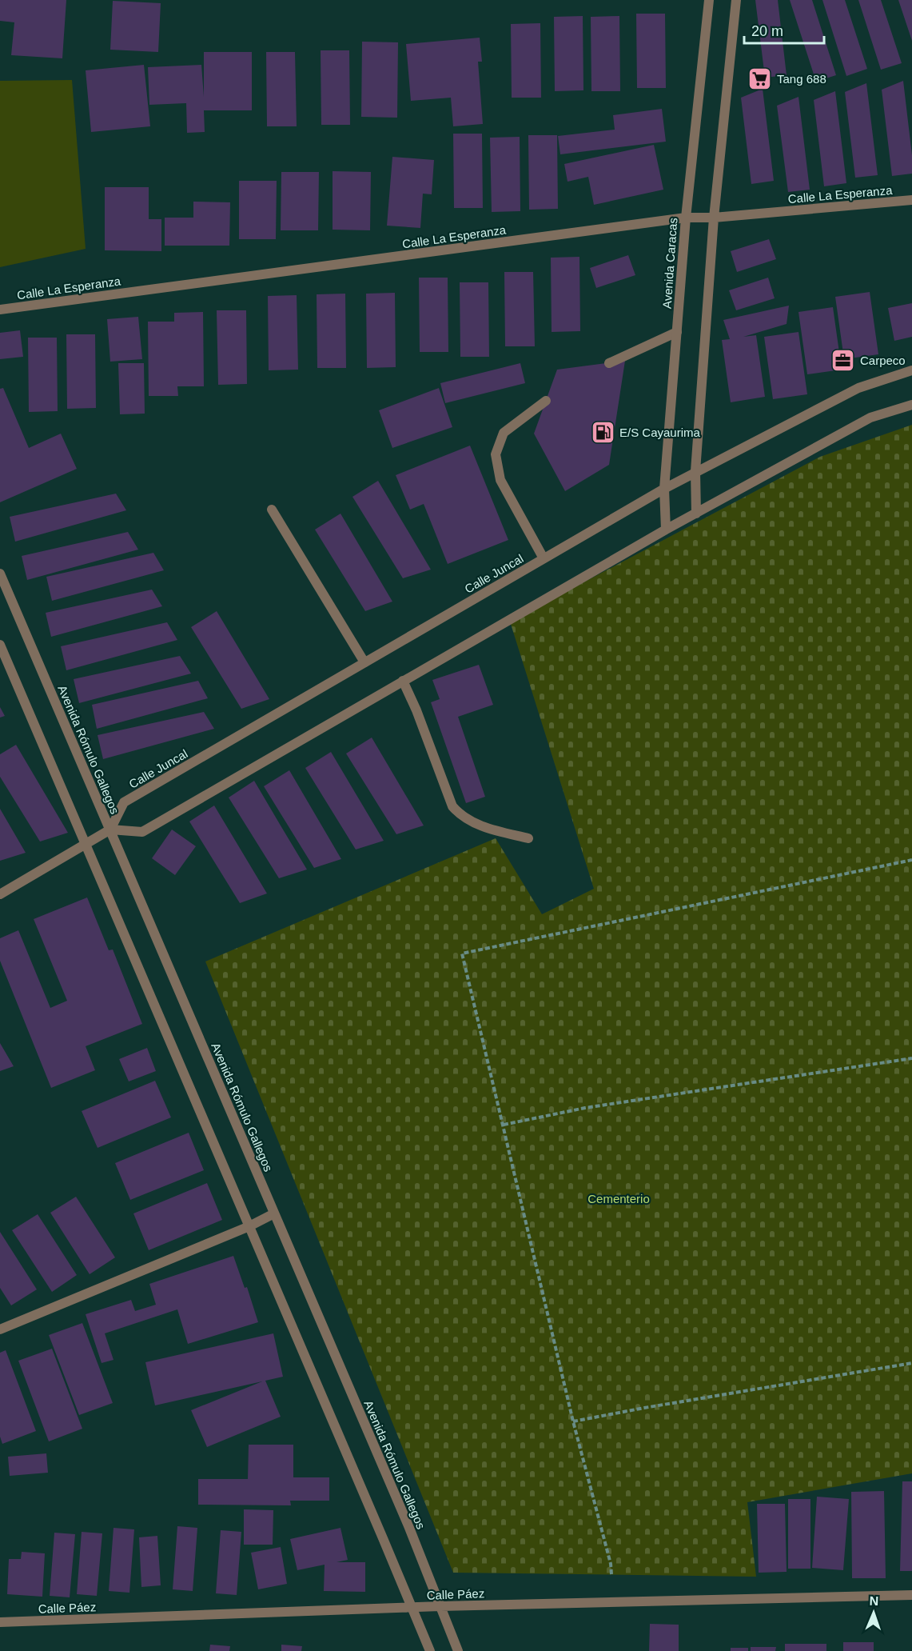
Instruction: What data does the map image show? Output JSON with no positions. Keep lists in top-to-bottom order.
{
  "streets": {
    "street": [
      "Calle La Esperanza",
      "Avenida Caracas",
      "Calle Juncal",
      "Avenida Rómulo Gallegos",
      "Calle Páez"
    ]
  },
  "crossings": [
    ["Calle La Esperanza", "Avenida Caracas"],
    ["Avenida Caracas", "Calle Juncal"],
    ["Calle Juncal", "Avenida Rómulo Gallegos"],
    ["Avenida Rómulo Gallegos", "Calle Páez"]
  ],
  "parks": ["Cementerio"],
  "places": {
    "supermarket": ["Tang 688"],
    "office": ["Carpeco"],
    "fuel station": ["E/S Cayaurima"]
  },
  "scale_bar": "20 m",
  "north": "top"
}
